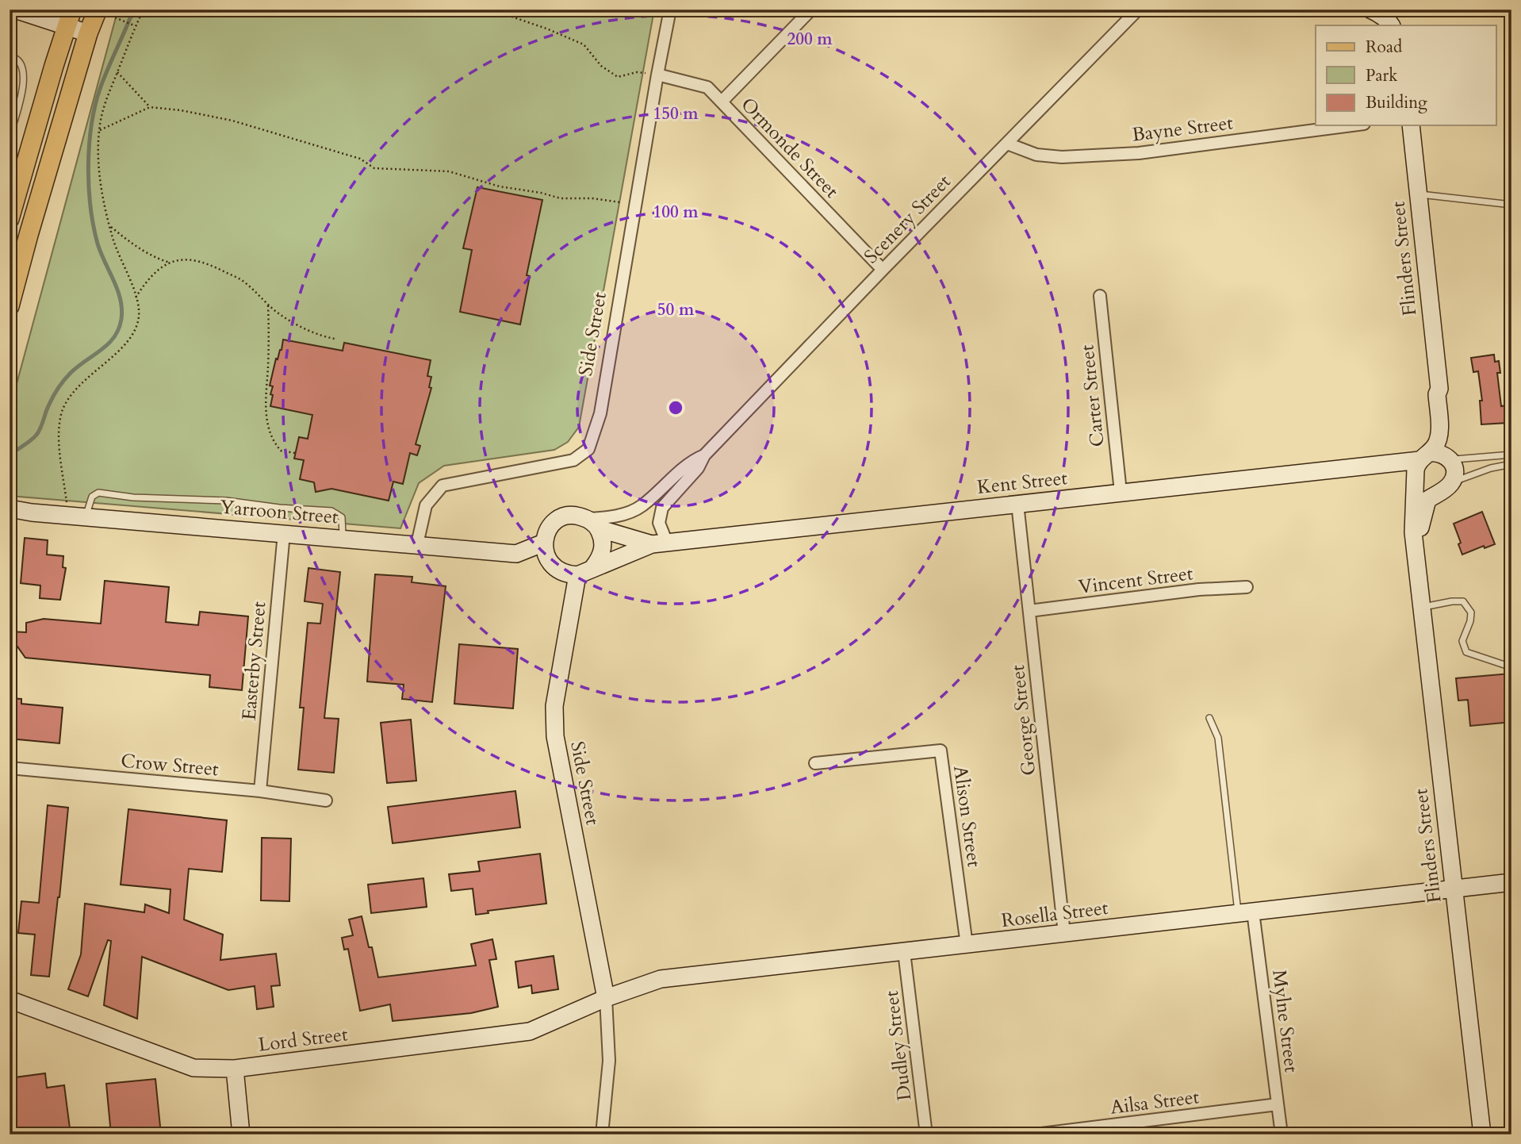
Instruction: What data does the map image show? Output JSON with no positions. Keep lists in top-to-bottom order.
{
  "streets": {
    "street": [
      "Bayne Street",
      "Ormonde Street",
      "Scenery Street",
      "Flinders Street",
      "Side Street",
      "Carter Street",
      "Kent Street",
      "Yarroon Street",
      "Vincent Street",
      "Easterby Street",
      "George Street",
      "Crow Street",
      "Alison Street",
      "Rosella Street",
      "Mylne Street",
      "Lord Street",
      "Dudley Street",
      "Ailsa Street"
    ]
  },
  "crossings": [
    ["Bayne Street", "Scenery Street"],
    ["Ormonde Street", "Scenery Street"],
    ["Ormonde Street", "Side Street"],
    ["Scenery Street", "Side Street"],
    ["Scenery Street", "Kent Street"],
    ["Scenery Street", "Yarroon Street"],
    ["Flinders Street", "Kent Street"],
    ["Flinders Street", "Rosella Street"],
    ["Side Street", "Kent Street"],
    ["Side Street", "Yarroon Street"],
    ["Side Street", "Rosella Street"],
    ["Side Street", "Lord Street"],
    ["Carter Street", "Kent Street"],
    ["Kent Street", "Yarroon Street"],
    ["Kent Street", "George Street"],
    ["Yarroon Street", "Easterby Street"],
    ["Vincent Street", "George Street"],
    ["Easterby Street", "Crow Street"],
    ["George Street", "Rosella Street"],
    ["Alison Street", "Rosella Street"],
    ["Rosella Street", "Mylne Street"],
    ["Rosella Street", "Lord Street"],
    ["Rosella Street", "Dudley Street"],
    ["Mylne Street", "Ailsa Street"]
  ],
  "legend": ["Road", "Park", "Building"],
  "rings": [
    "200 m",
    "150 m",
    "100 m",
    "50 m"
  ]
}
